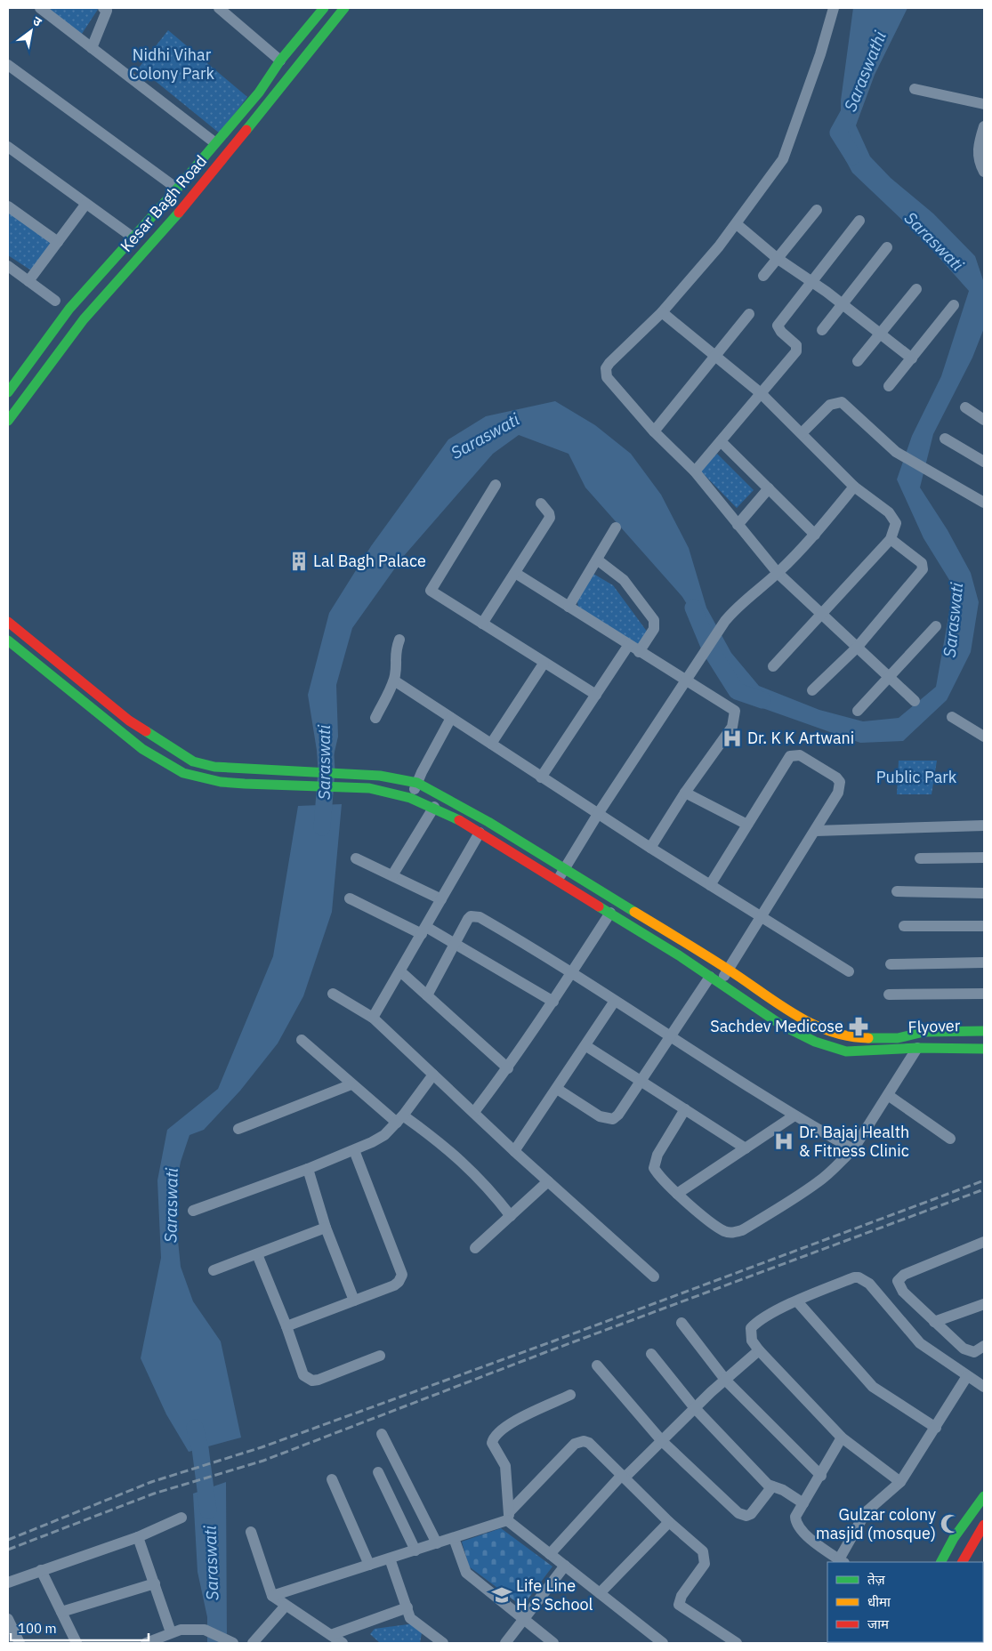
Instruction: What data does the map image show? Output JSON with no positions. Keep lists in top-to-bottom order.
{
  "streets": {
    "main road": ["Kesar Bagh Road", "Flyover"]
  },
  "water": ["Saraswathi", "Saraswati"],
  "parks": ["Nidhi Vihar Colony Park", "Public Park"],
  "places": {
    "building": ["Lal Bagh Palace"],
    "hospital": ["Dr. K K Artwani", "Dr. Bajaj Health & Fitness Clinic"],
    "pharmacy": ["Sachdev Medicose"],
    "mosque": ["Gulzar colony masjid (mosque)"],
    "school or university": ["Life Line H S School"]
  },
  "legend": ["तेज़", "धीमा", "जाम"],
  "scale_bar": "100 m",
  "north": "top right"
}
